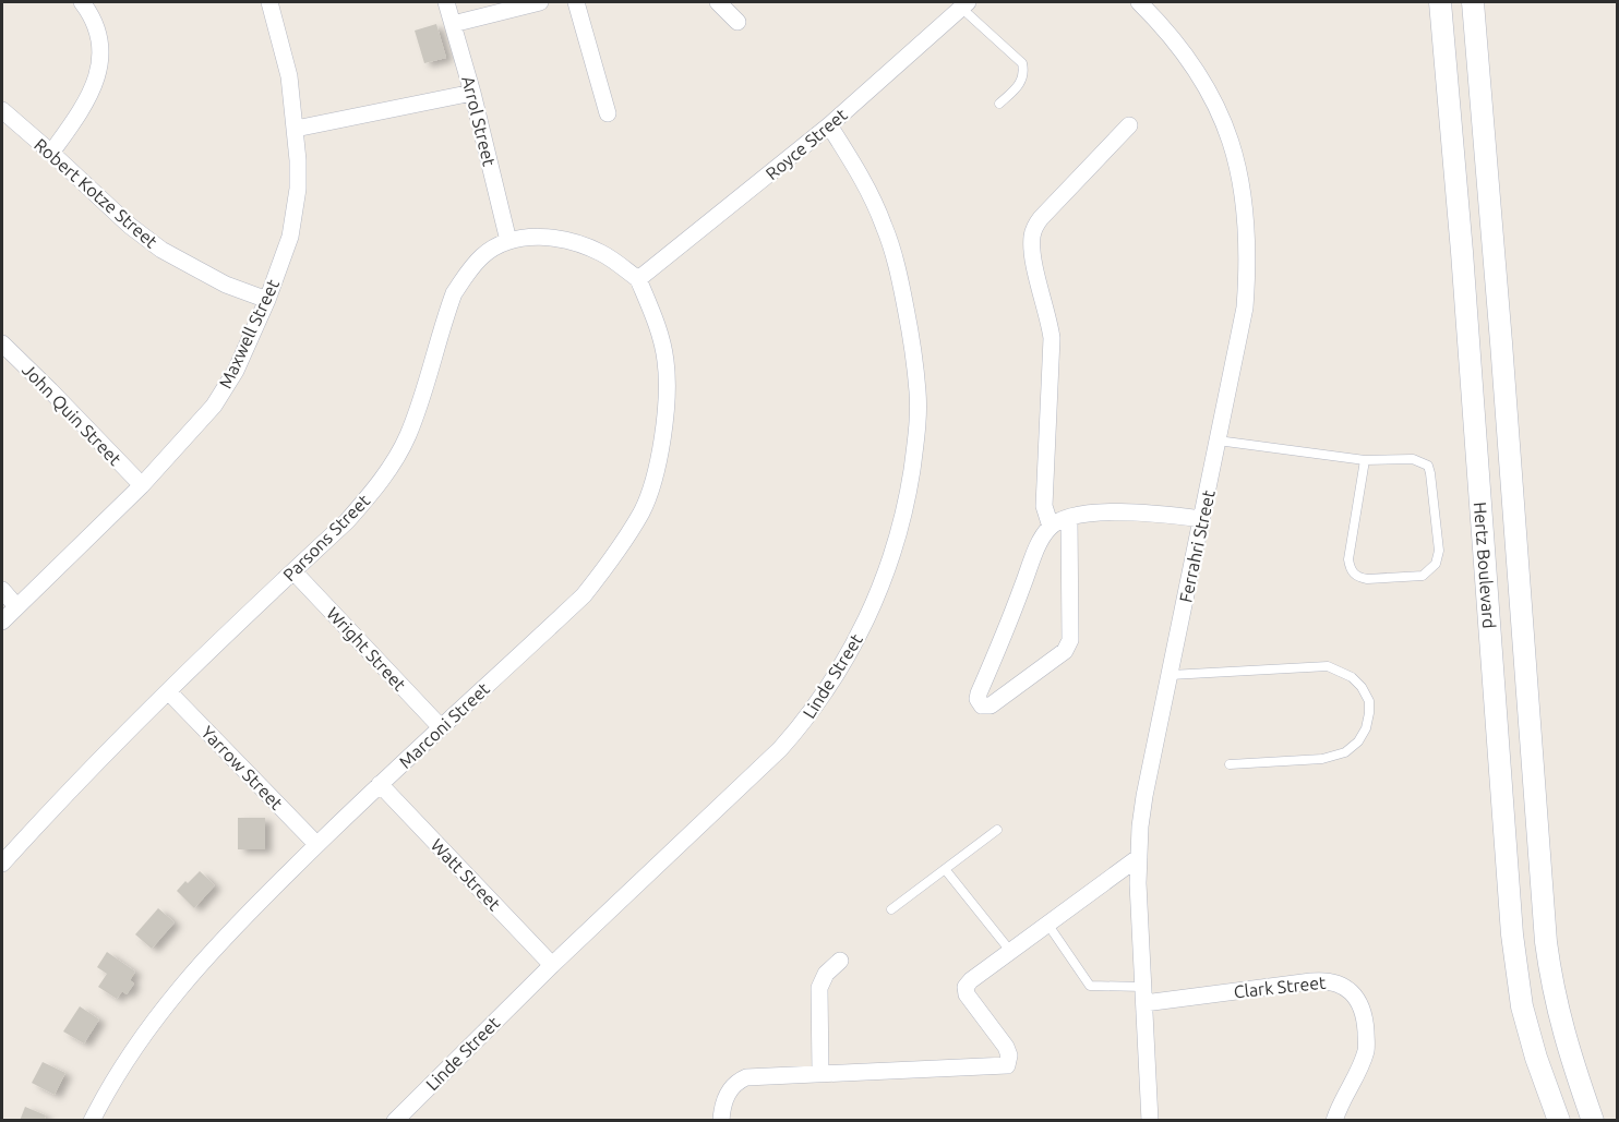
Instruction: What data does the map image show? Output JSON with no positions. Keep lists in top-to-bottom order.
{
  "streets": {
    "street": [
      "Arrol Street",
      "Royce Street",
      "Robert Kotze Street",
      "Maxwell Street",
      "John Quin Street",
      "Parsons Street",
      "Ferrahri Street",
      "Hertz Boulevard",
      "Wright Street",
      "Linde Street",
      "Marconi Street",
      "Yarrow Street",
      "Watt Street",
      "Clark Street"
    ]
  },
  "crossings": [
    ["Arrol Street", "Parsons Street"],
    ["Royce Street", "Parsons Street"],
    ["Royce Street", "Linde Street"],
    ["Royce Street", "Marconi Street"],
    ["Robert Kotze Street", "Maxwell Street"],
    ["Maxwell Street", "John Quin Street"],
    ["Parsons Street", "Wright Street"],
    ["Parsons Street", "Marconi Street"],
    ["Parsons Street", "Yarrow Street"],
    ["Ferrahri Street", "Clark Street"],
    ["Wright Street", "Marconi Street"],
    ["Linde Street", "Watt Street"],
    ["Marconi Street", "Yarrow Street"],
    ["Marconi Street", "Watt Street"]
  ]
}
